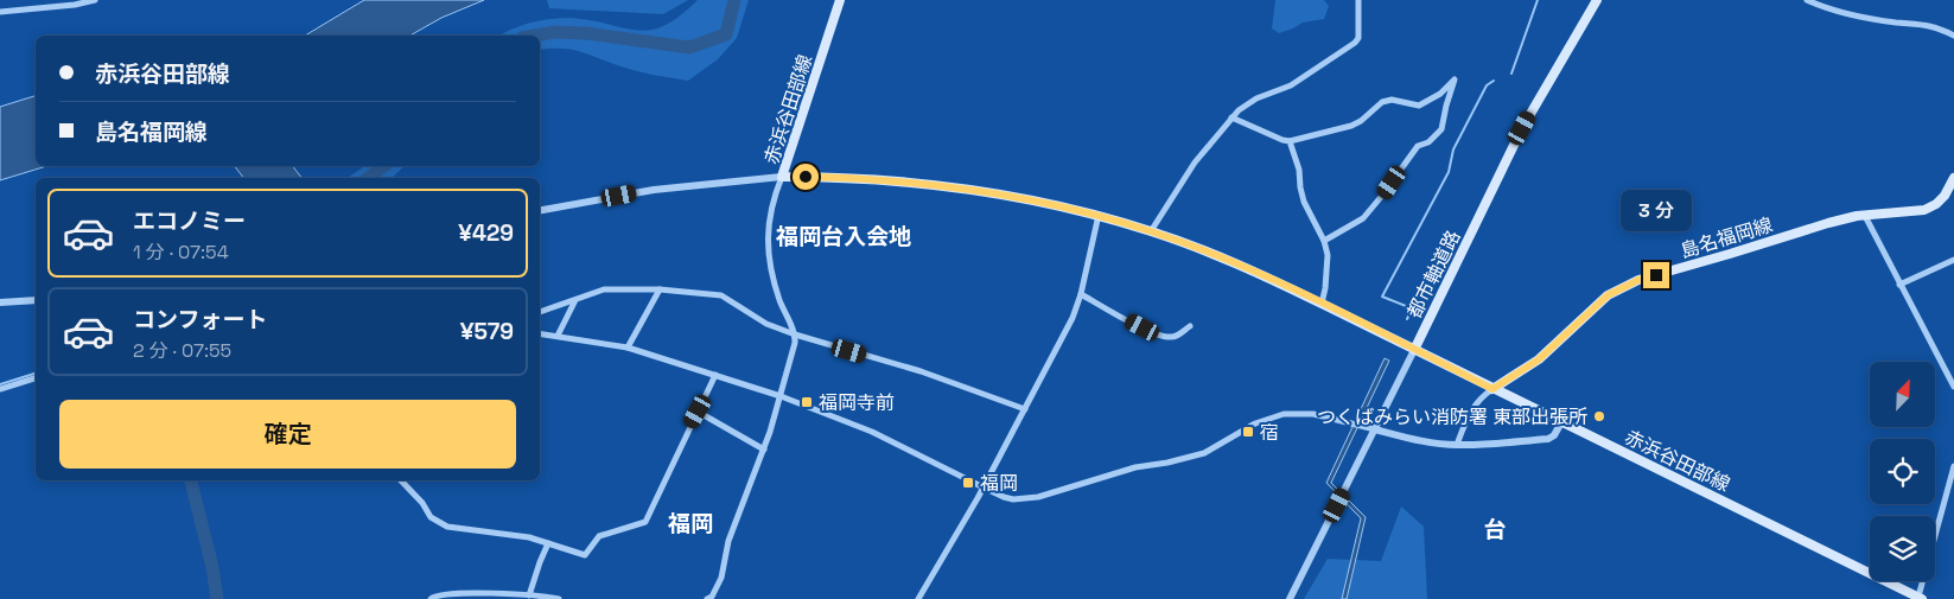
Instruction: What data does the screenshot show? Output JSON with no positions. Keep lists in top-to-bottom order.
{
  "streets": {
    "main road": ["赤浜谷田部線", "島名福岡線", "都市軸道路"]
  },
  "crossings": [
    ["赤浜谷田部線", "島名福岡線"],
    ["赤浜谷田部線", "都市軸道路"]
  ],
  "districts": ["福岡台入会地", "福岡", "台"],
  "places": {
    "transit": ["福岡寺前", "宿", "福岡"],
    "other": ["つくばみらい消防署 東部出張所"]
  },
  "north": "top right",
  "page": {
    "banner": ["赤浜谷田部線", "島名福岡線"],
    "list": [
      {
        "name": "エコノミー",
        "note": "1 分 · 07:54",
        "value": "¥429"
      },
      {
        "name": "コンフォート",
        "note": "2 分 · 07:55",
        "value": "¥579"
      }
    ],
    "bubble": "3 分",
    "buttons": "確定"
  }
}
